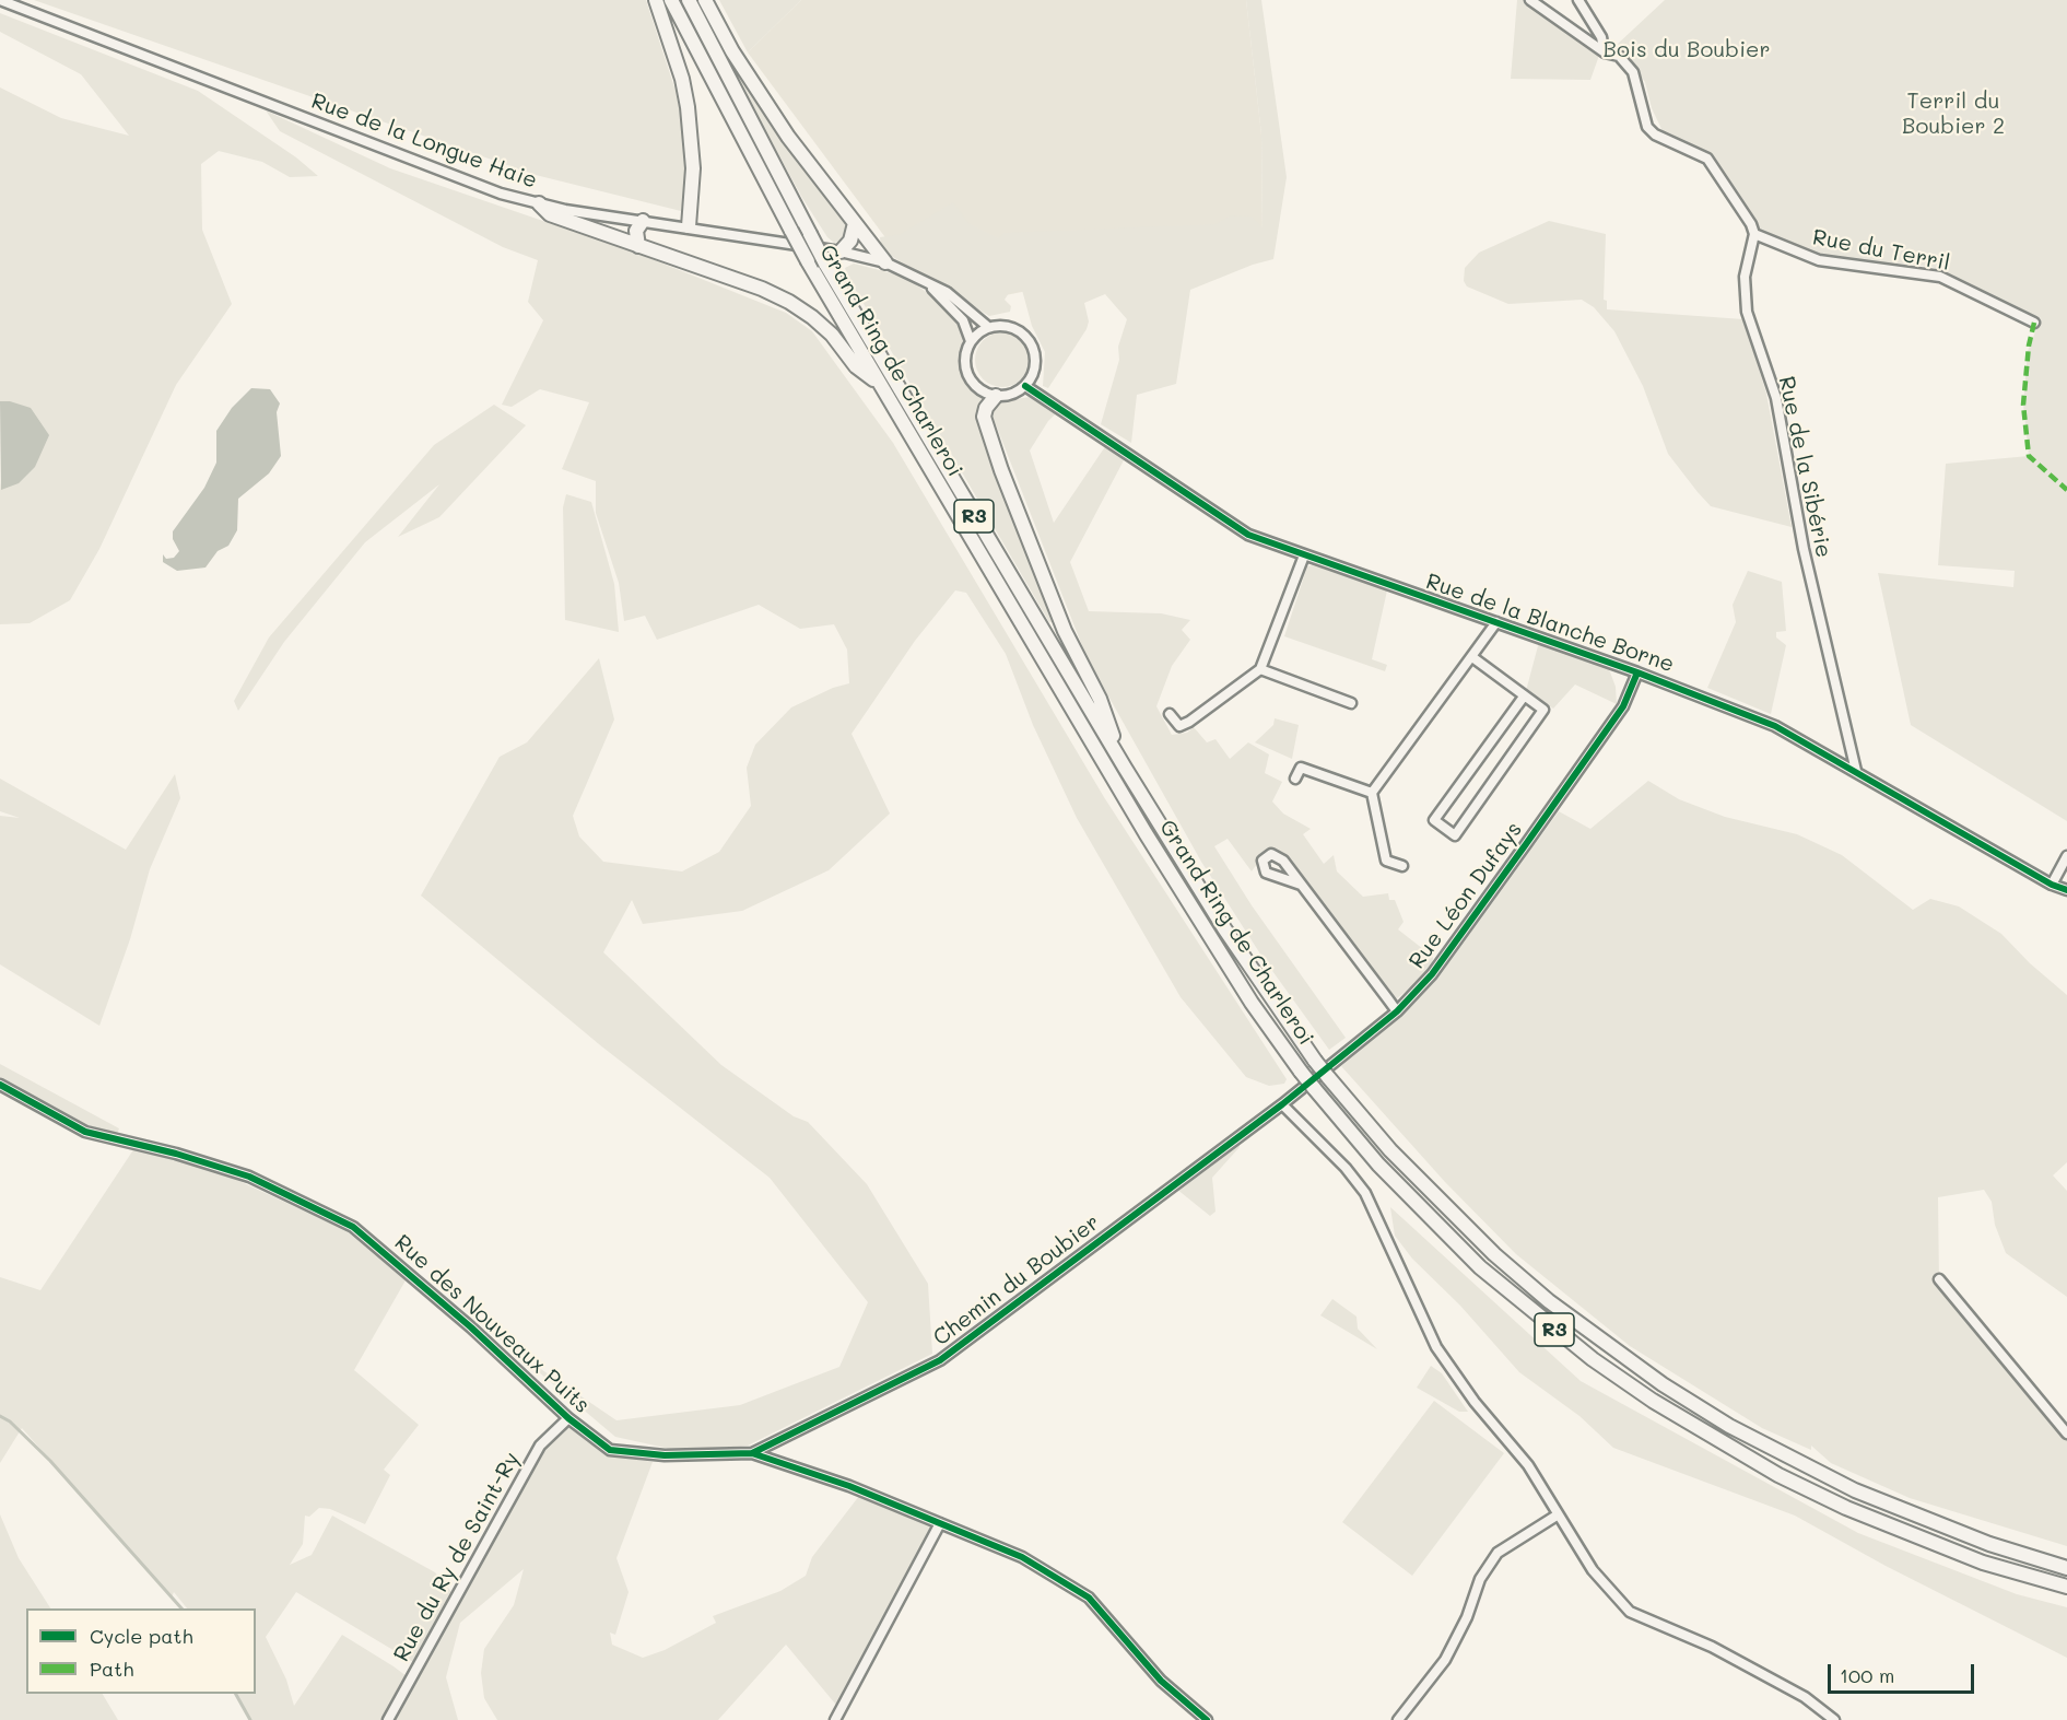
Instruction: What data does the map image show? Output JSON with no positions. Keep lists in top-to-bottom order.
{
  "streets": {
    "highway": ["Grand Ring de Charleroi", "R3"],
    "street": [
      "Rue de la Longue Haie",
      "Rue du Terril",
      "Rue de la Sibérie",
      "Rue de la Blanche Borne",
      "Rue Léon Dufays",
      "Chemin du Boubier",
      "Rue des Nouveaux Puits",
      "Rue du Ry de Saint-Ry"
    ]
  },
  "crossings": [
    ["Rue de la Longue Haie", "Rue de la Blanche Borne"],
    ["Rue du Terril", "Rue de la Sibérie"],
    ["Rue de la Sibérie", "Rue de la Blanche Borne"],
    ["Rue de la Blanche Borne", "Rue Léon Dufays"],
    ["Rue Léon Dufays", "Chemin du Boubier"],
    ["Chemin du Boubier", "Rue des Nouveaux Puits"],
    ["Rue des Nouveaux Puits", "Rue du Ry de Saint-Ry"]
  ],
  "parks": ["Bois du Boubier", "Terril du Boubier 2"],
  "legend": ["Cycle path", "Path"],
  "scale_bar": "100 m"
}
